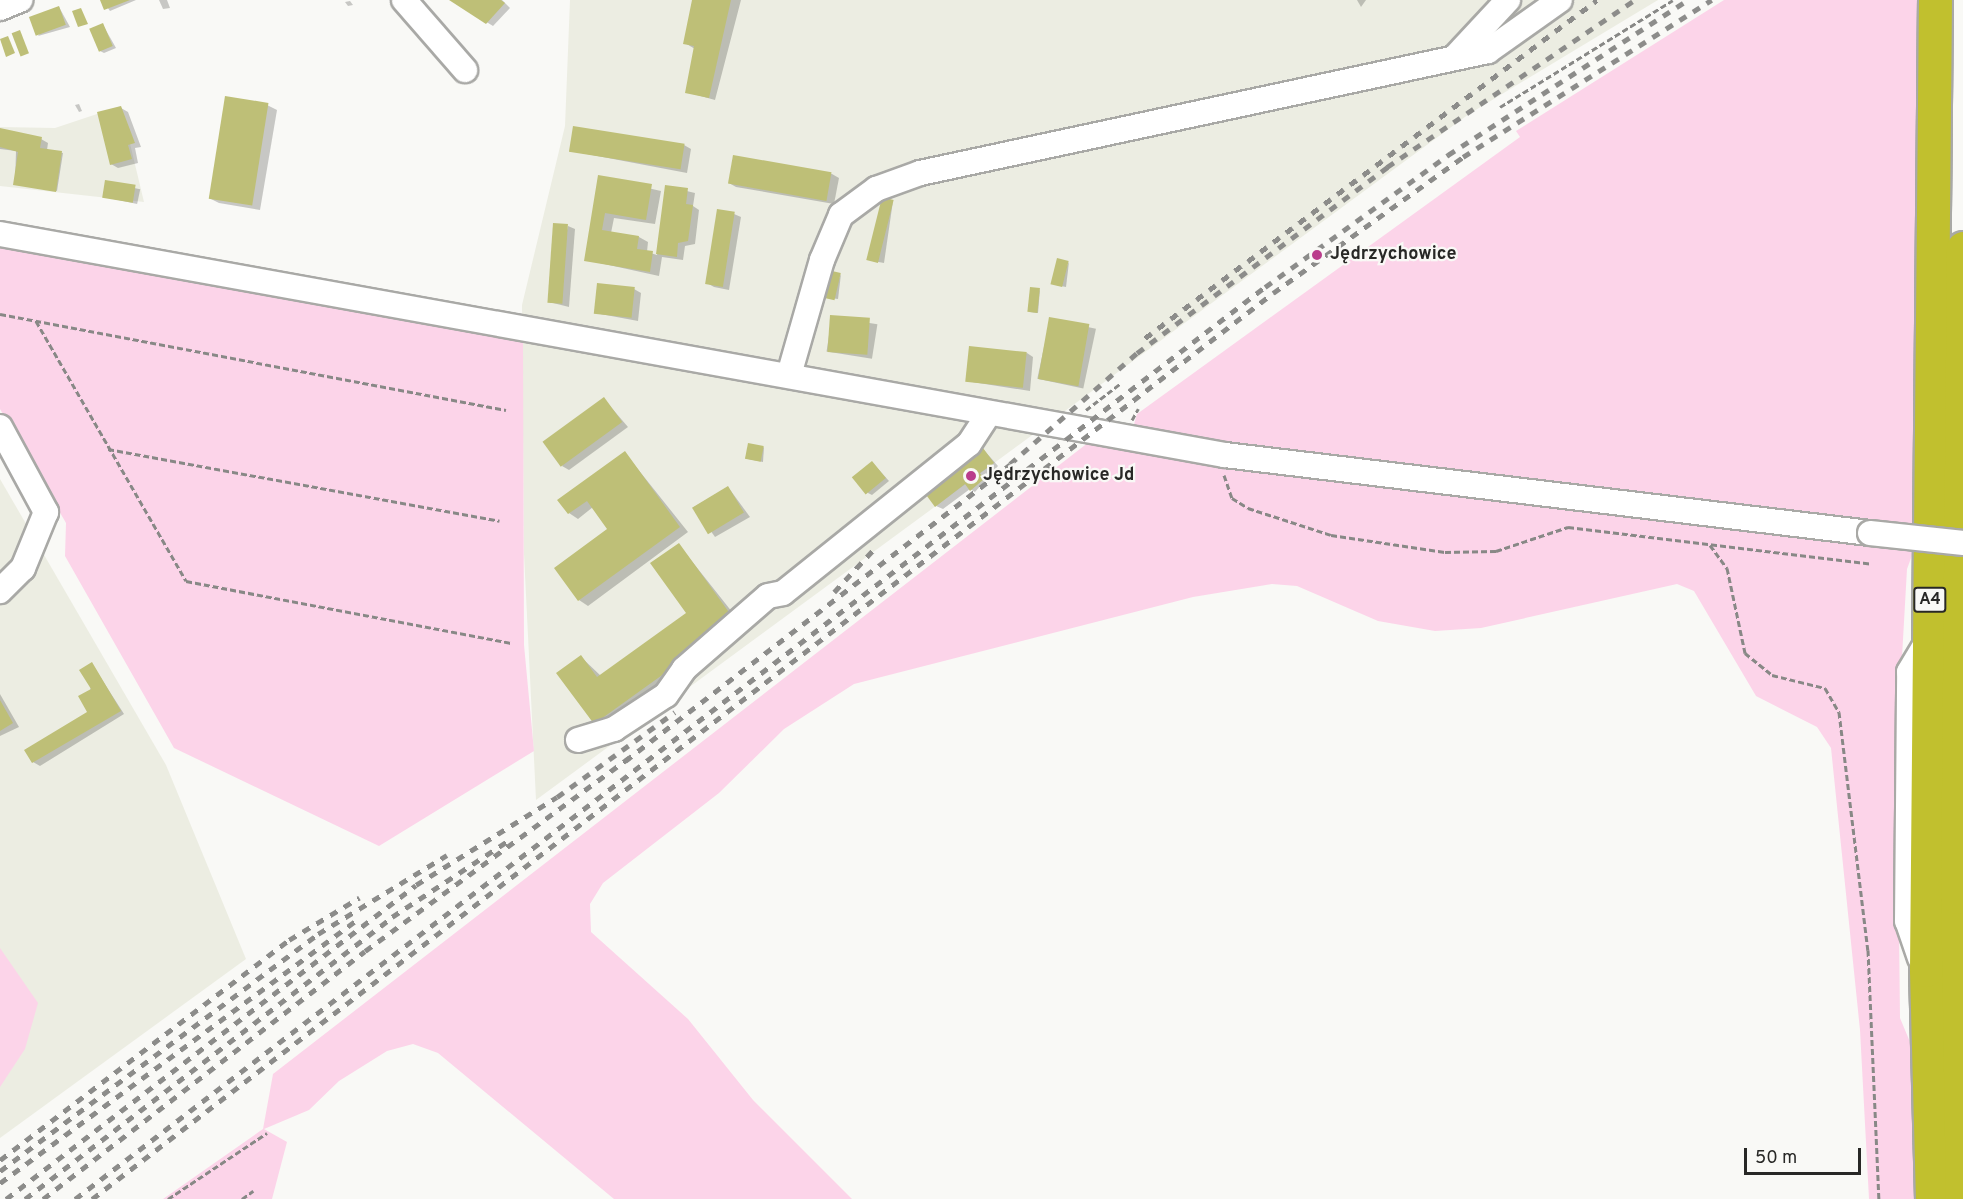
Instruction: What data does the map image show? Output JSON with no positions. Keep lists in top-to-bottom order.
{
  "streets": {
    "highway": ["A4"]
  },
  "places": ["Jędrzychowice", "Jędrzychowice Jd"],
  "scale_bar": "50 m"
}
